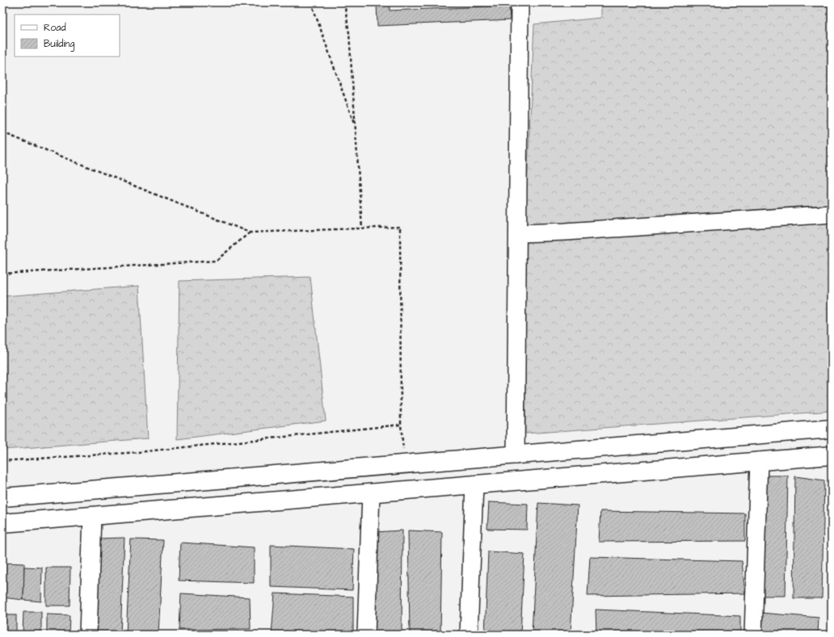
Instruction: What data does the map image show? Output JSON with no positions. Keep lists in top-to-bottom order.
{
  "legend": ["Road", "Building"]
}
